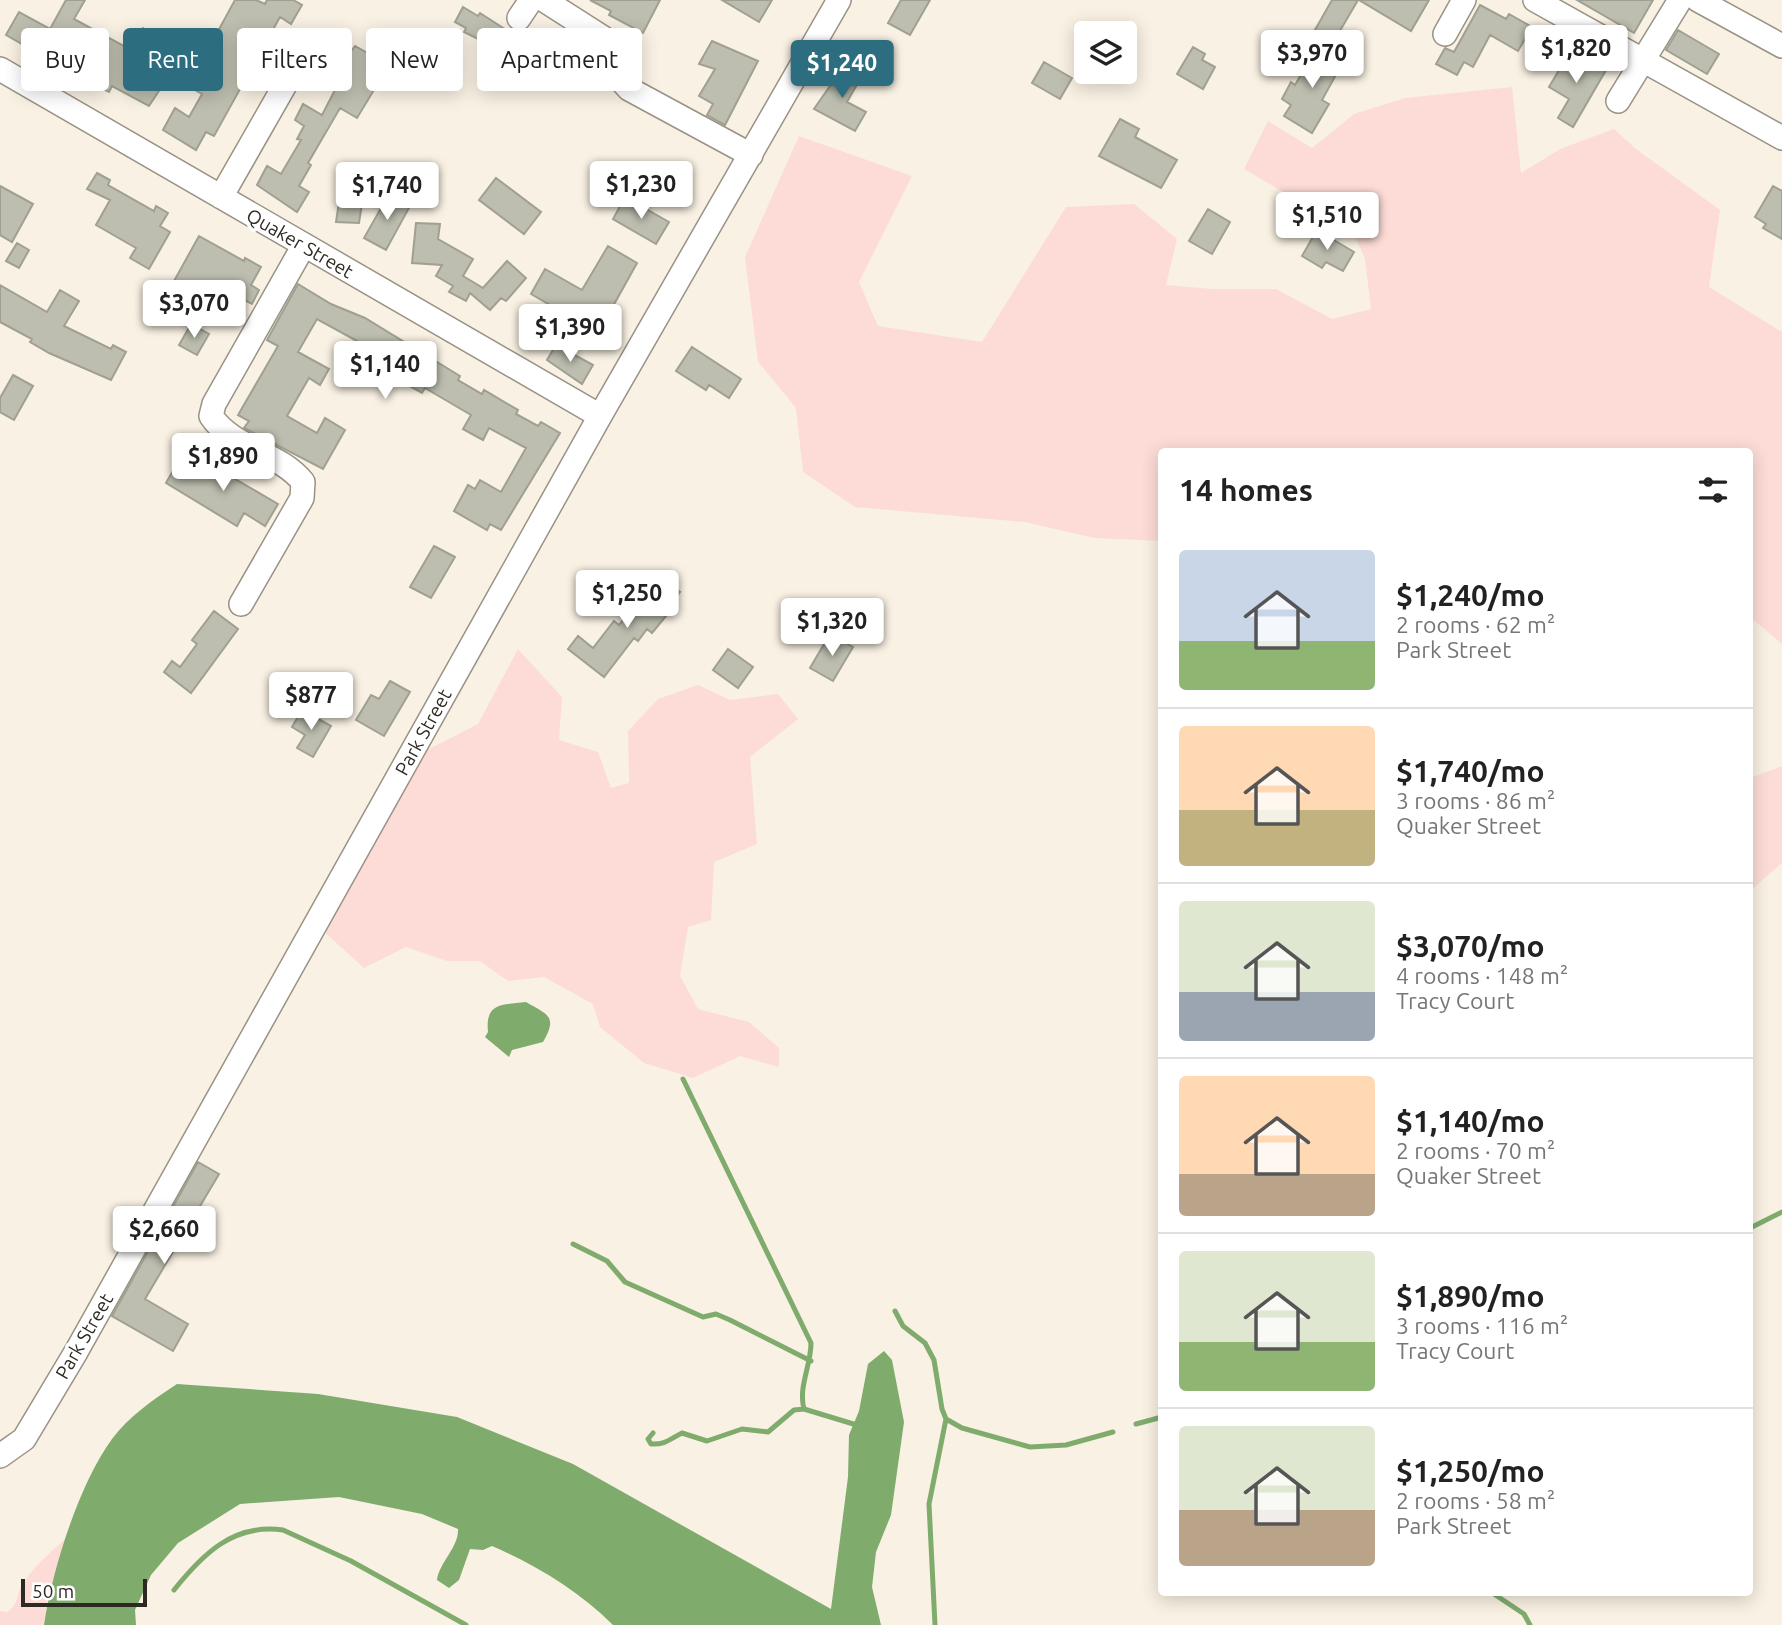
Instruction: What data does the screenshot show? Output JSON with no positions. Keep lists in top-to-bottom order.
{
  "streets": {
    "street": ["Quaker Street", "Park Street"]
  },
  "crossings": [
    ["Quaker Street", "Park Street"]
  ],
  "scale_bar": "50 m",
  "page": {
    "price": [
      "$1,820",
      "$3,970",
      "$1,240",
      "$1,230",
      "$1,740",
      "$1,510",
      "$3,070",
      "$1,390",
      "$1,140",
      "$1,890",
      "$1,250",
      "$1,320",
      "$877",
      "$2,660"
    ],
    "chip": [
      "Buy",
      "Rent",
      "Filters",
      "New",
      "Apartment"
    ],
    "heading": "14 homes",
    "list": [
      {
        "name": "$1,240/mo",
        "note": "2 rooms · 62 m² · Park Street"
      },
      {
        "name": "$1,740/mo",
        "note": "3 rooms · 86 m² · Quaker Street"
      },
      {
        "name": "$3,070/mo",
        "note": "4 rooms · 148 m² · Tracy Court"
      },
      {
        "name": "$1,140/mo",
        "note": "2 rooms · 70 m² · Quaker Street"
      },
      {
        "name": "$1,890/mo",
        "note": "3 rooms · 116 m² · Tracy Court"
      },
      {
        "name": "$1,250/mo",
        "note": "2 rooms · 58 m² · Park Street"
      }
    ],
    "scale": "50 m"
  }
}
